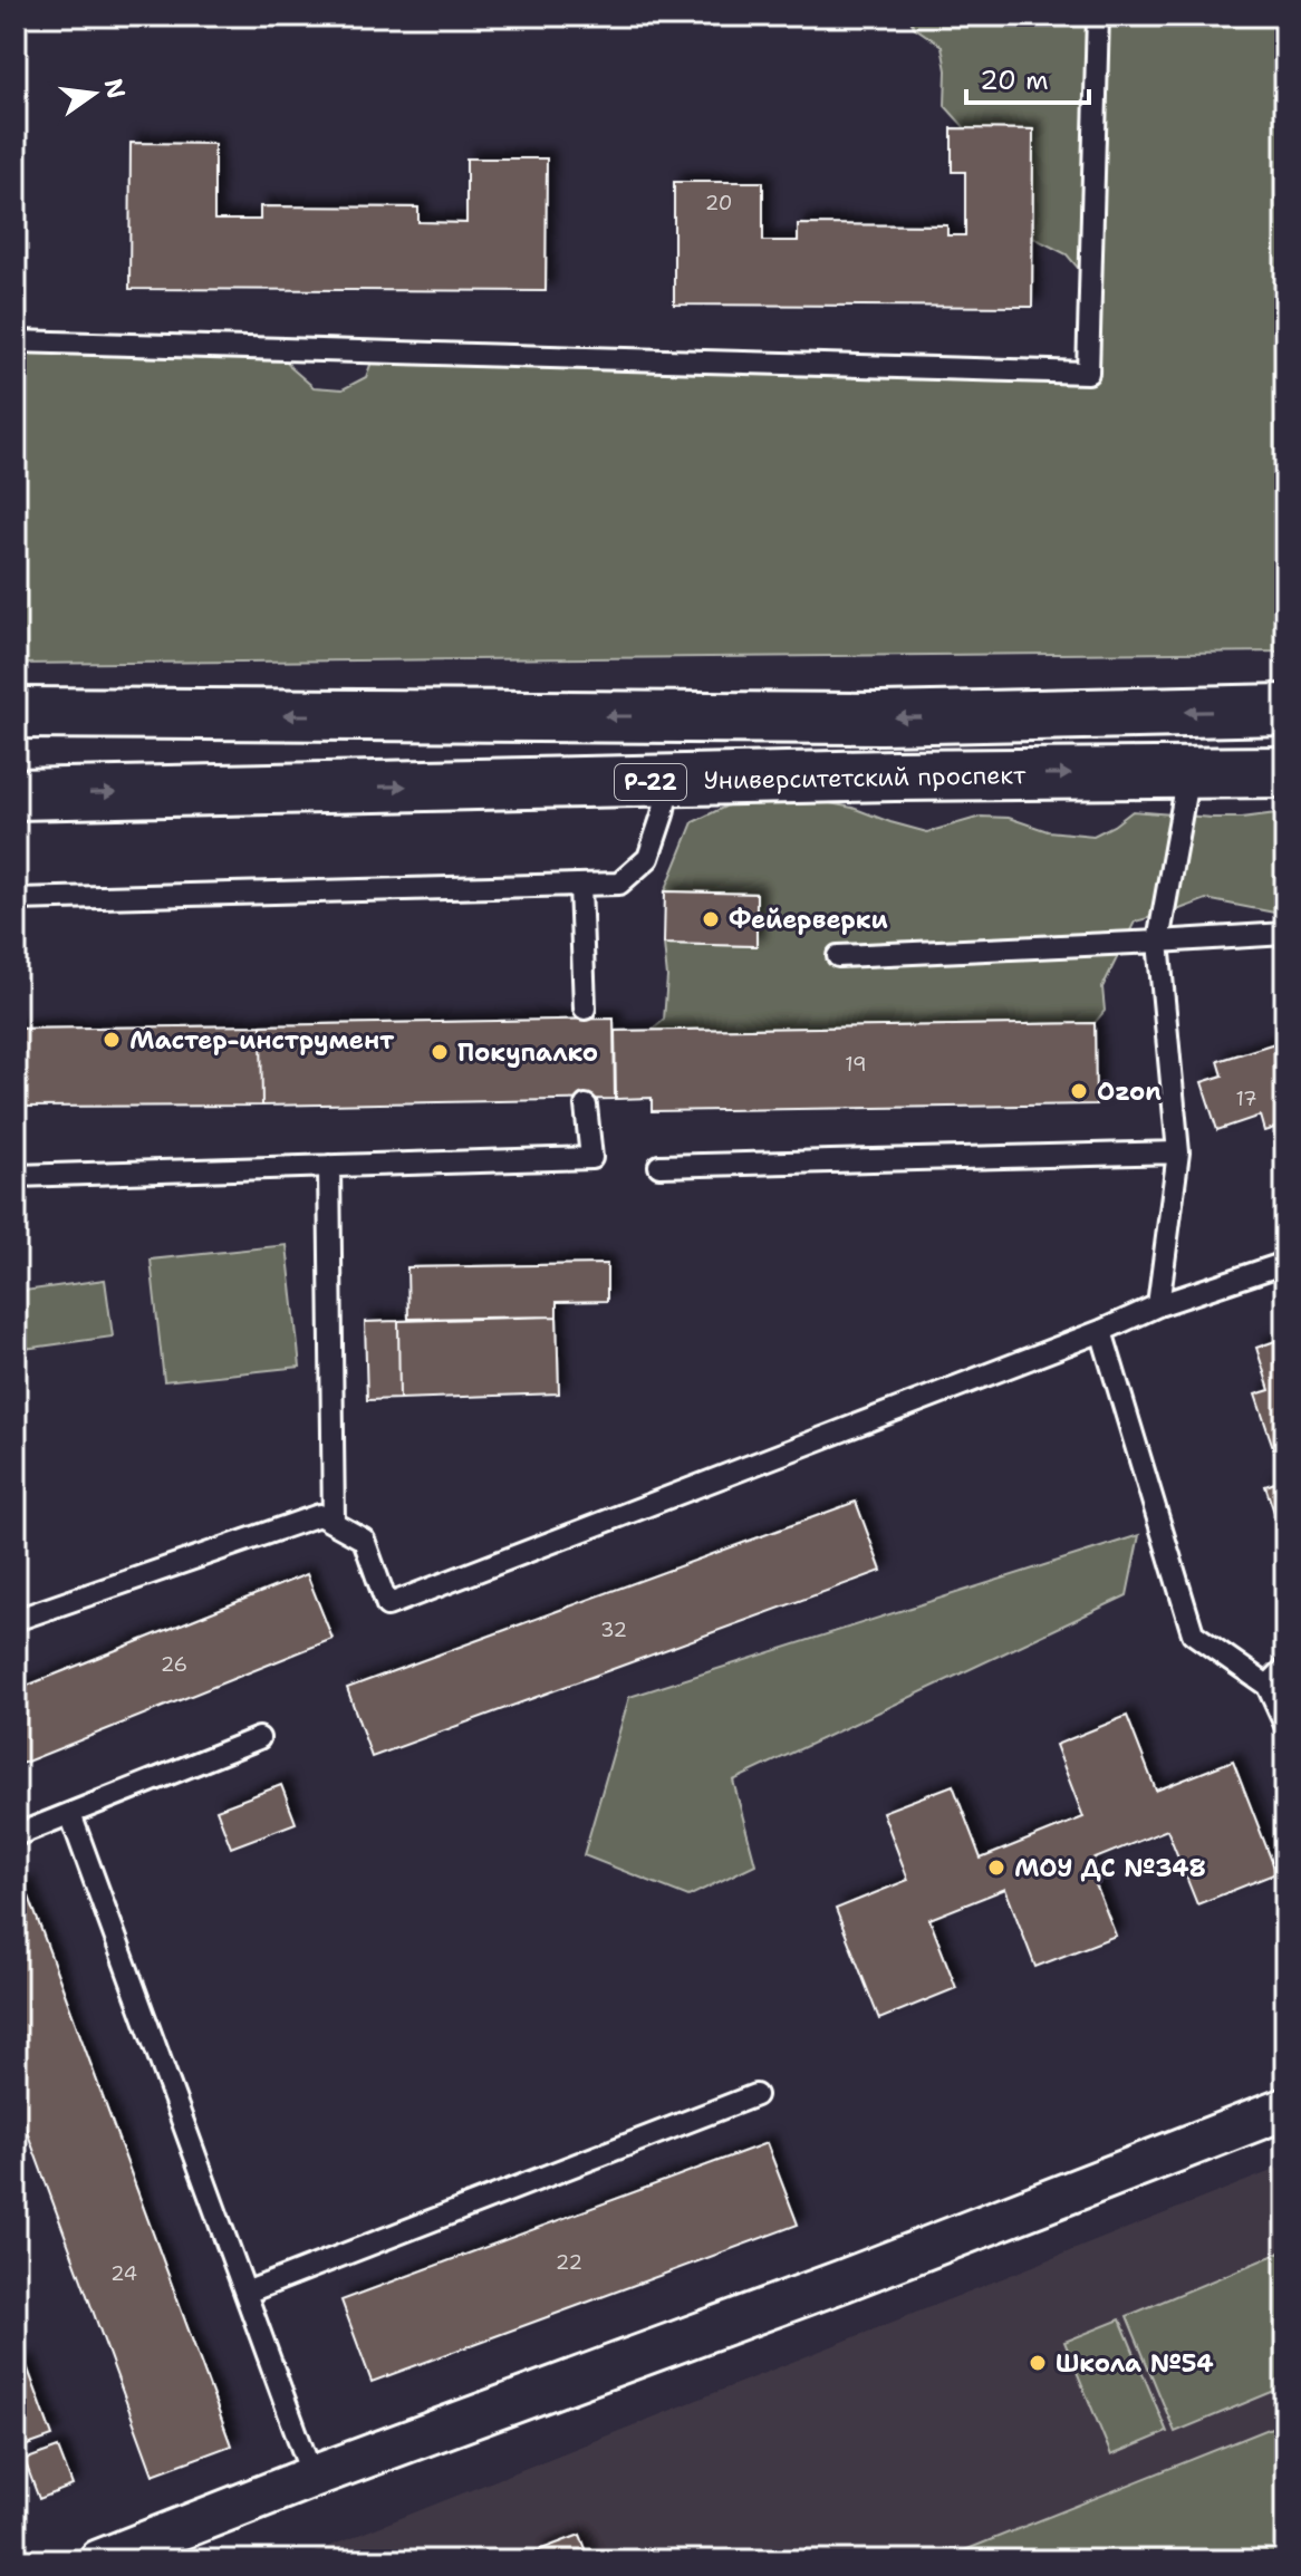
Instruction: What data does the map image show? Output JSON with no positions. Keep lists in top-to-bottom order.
{
  "streets": {
    "highway": ["Университетский проспект", "Р-22"]
  },
  "places": [
    "Фейерверки",
    "Мастер-инструмент",
    "Покупалко",
    "Ozon",
    "МОУ ДС №348",
    "Школа №54"
  ],
  "house_numbers": [
    "20",
    "19",
    "17",
    "32",
    "26",
    "22",
    "24"
  ],
  "scale_bar": "20 m",
  "north": "right"
}
